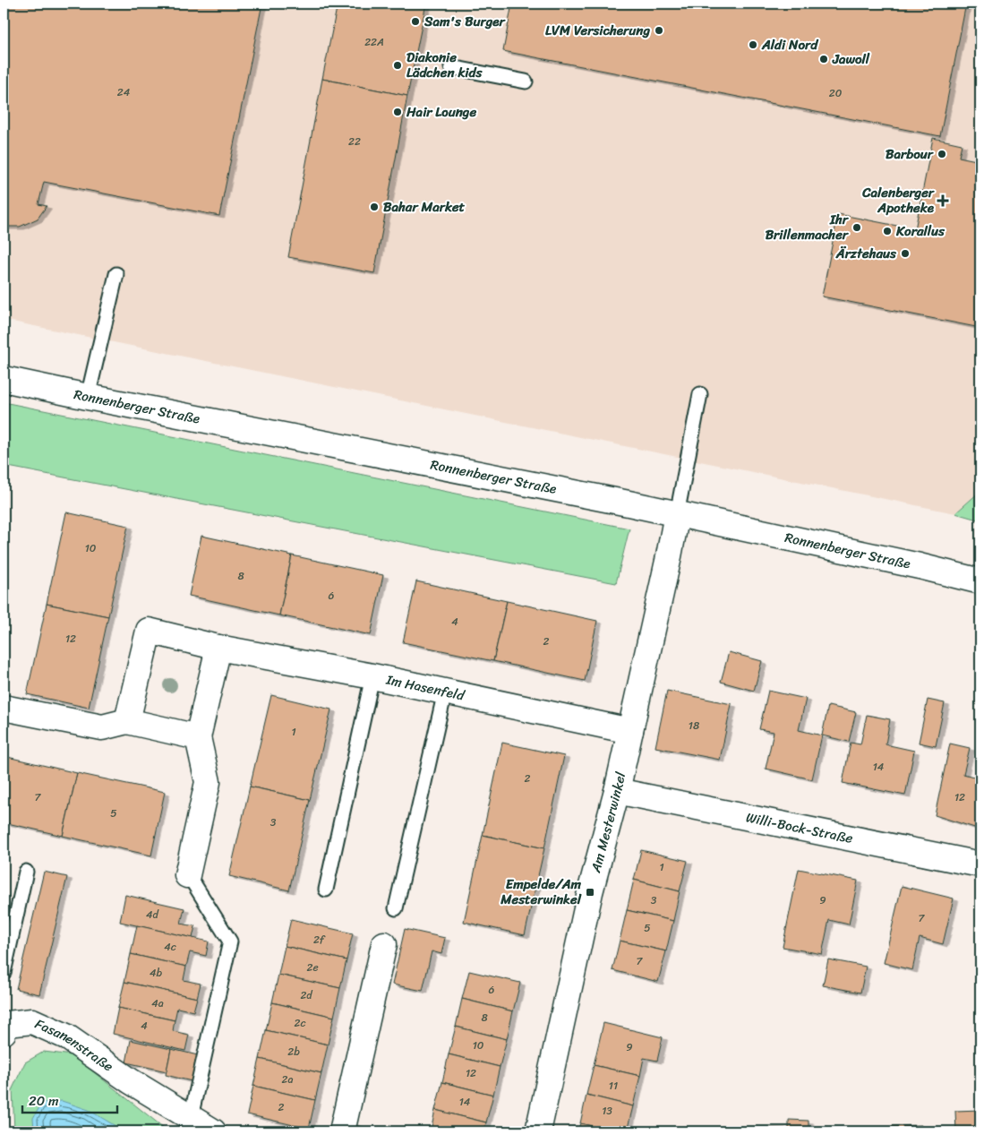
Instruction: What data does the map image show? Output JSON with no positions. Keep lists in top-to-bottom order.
{
  "streets": {
    "street": [
      "Ronnenberger Straße",
      "Im Hasenfeld",
      "Am Mesterwinkel",
      "Willi-Bock-Straße",
      "Fasanenstraße"
    ]
  },
  "crossings": [
    ["Ronnenberger Straße", "Am Mesterwinkel"],
    ["Im Hasenfeld", "Am Mesterwinkel"],
    ["Am Mesterwinkel", "Willi-Bock-Straße"]
  ],
  "places": {
    "other": [
      "Sam's Burger",
      "LVM Versicherung",
      "Aldi Nord",
      "Jawoll",
      "Diakonie Lädchen kids",
      "Hair Lounge",
      "Barbour",
      "Bahar Market",
      "Ihr Brillenmacher",
      "Korallus",
      "Ärztehaus"
    ],
    "health": ["Calenberger Apotheke"],
    "transit": ["Empelde/Am Mesterwinkel"]
  },
  "house_numbers": [
    "22A",
    "24",
    "20",
    "22",
    "10",
    "8",
    "6",
    "4",
    "12",
    "2",
    "18",
    "1",
    "14",
    "2",
    "7",
    "12",
    "5",
    "3",
    "1",
    "3",
    "9",
    "4d",
    "7",
    "5",
    "2f",
    "4c",
    "7",
    "2e",
    "4b",
    "6",
    "2d",
    "4a",
    "8",
    "2c",
    "4",
    "10",
    "9",
    "2b",
    "12",
    "2a",
    "11",
    "14",
    "2",
    "13"
  ],
  "scale_bar": "20 m"
}
